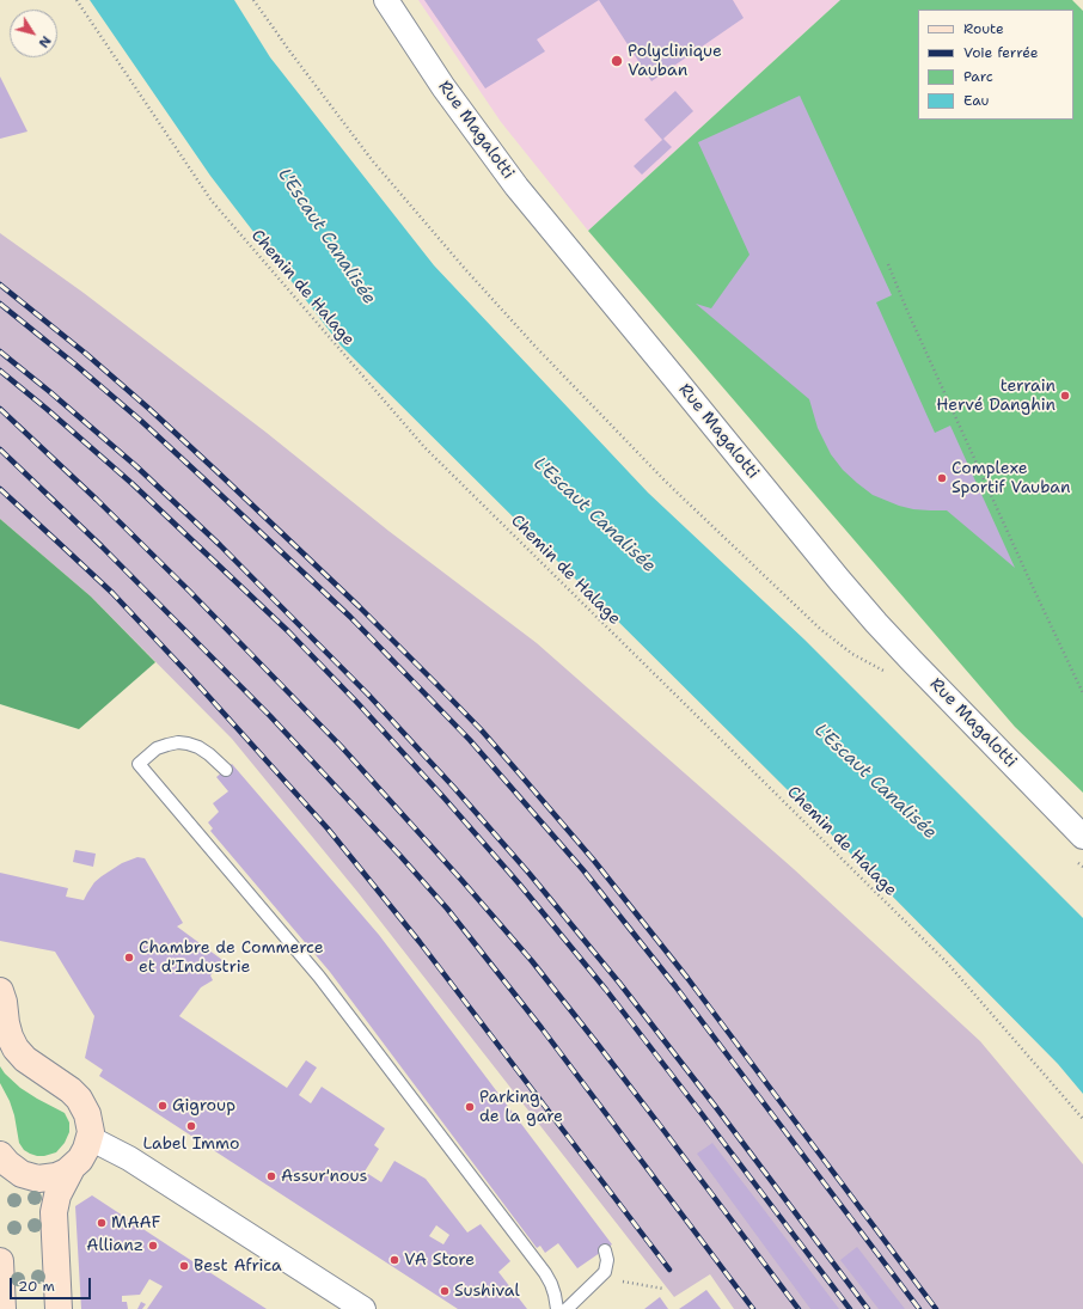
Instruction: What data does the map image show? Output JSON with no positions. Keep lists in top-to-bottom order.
{
  "streets": {
    "street": ["Rue Magalotti"],
    "path": ["Chemin de Halage"]
  },
  "water": ["L'Escaut Canalisée"],
  "places": [
    "Polyclinique Vauban",
    "terrain Hervé Danghin",
    "Complexe Sportif Vauban",
    "Chambre de Commerce et d'Industrie",
    "Gigroup",
    "Parking de la gare",
    "Label Immo",
    "Assur'nous",
    "MAAF",
    "Allianz",
    "VA Store",
    "Best Africa",
    "Sushival"
  ],
  "legend": [
    "Route",
    "Voie ferrée",
    "Parc",
    "Eau"
  ],
  "scale_bar": "20 m",
  "north": "bottom right"
}
